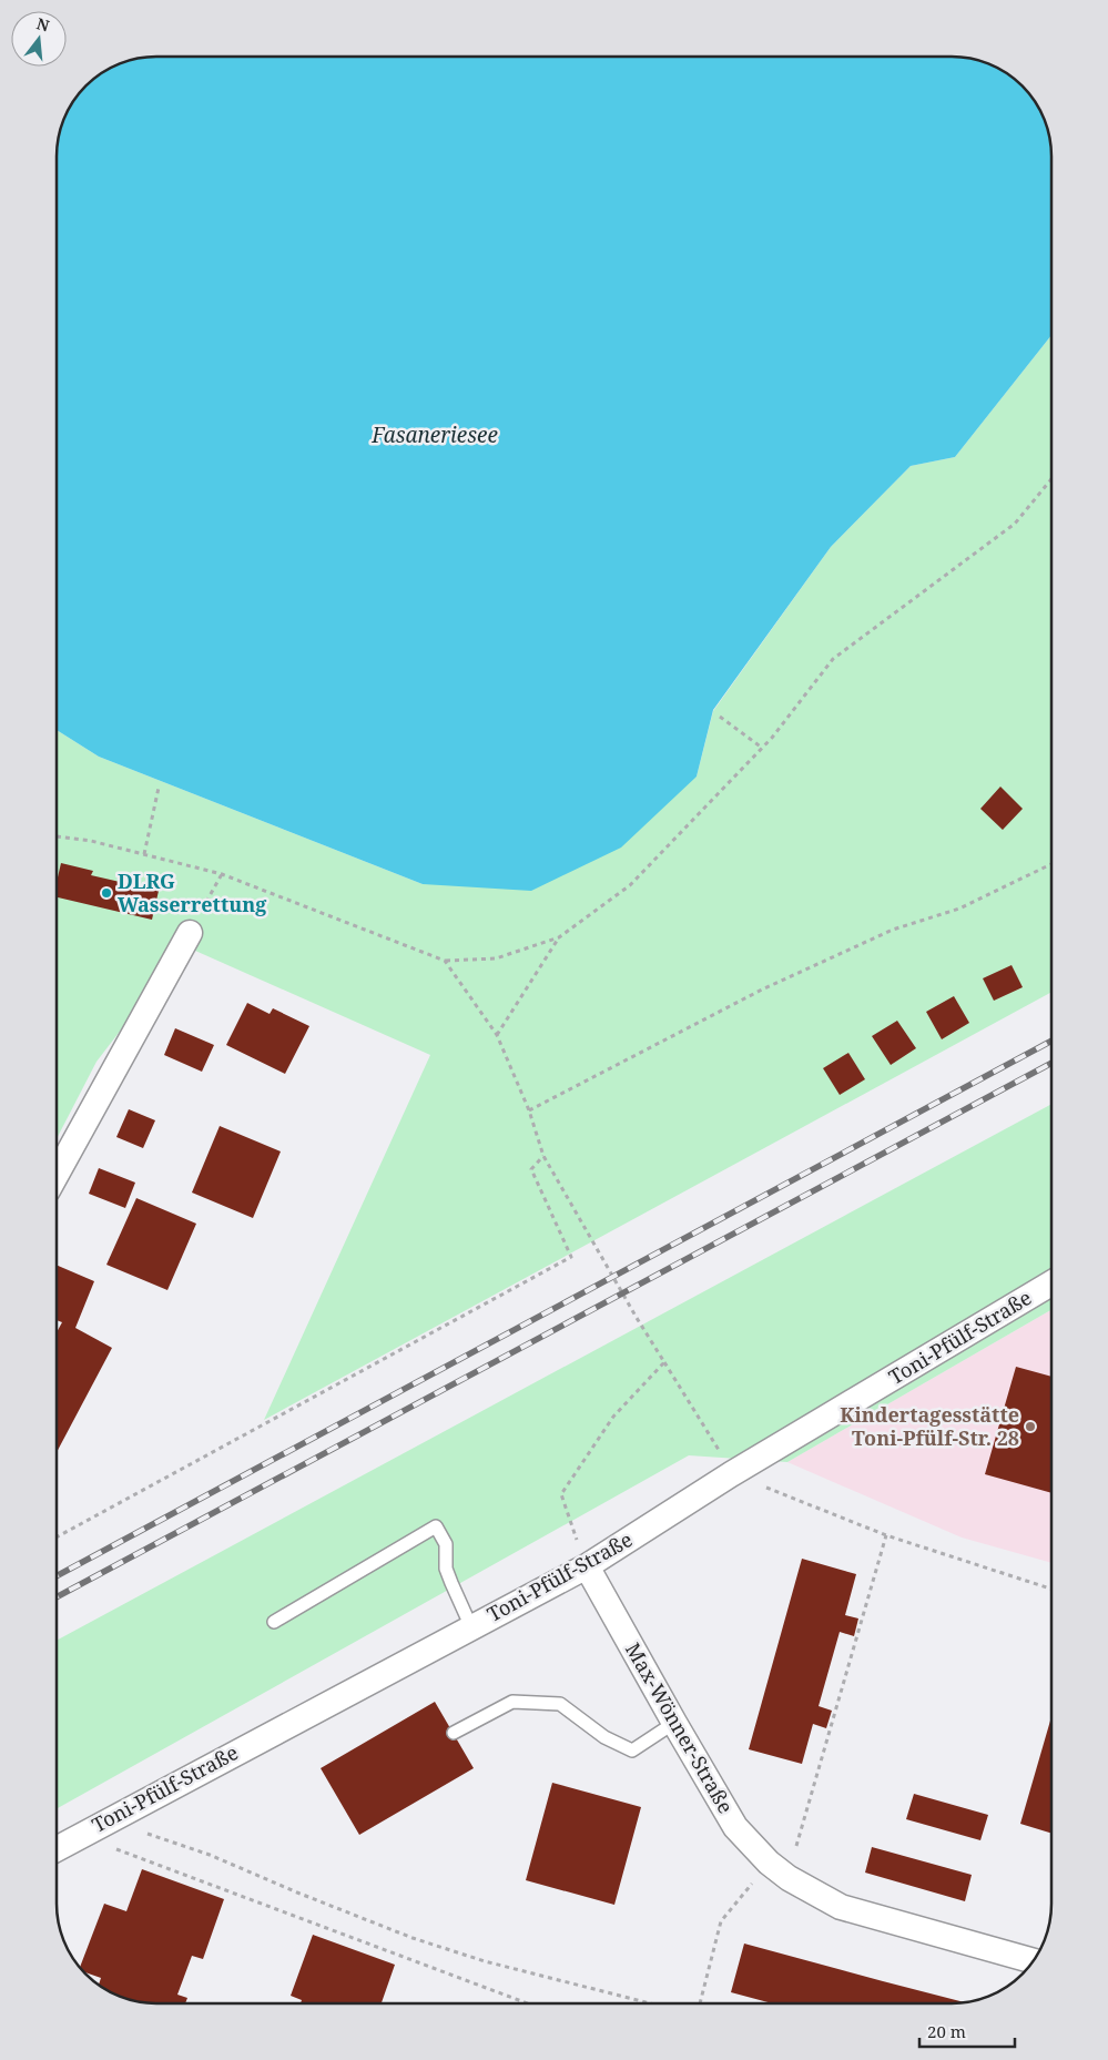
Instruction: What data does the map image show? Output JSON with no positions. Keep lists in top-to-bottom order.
{
  "streets": {
    "street": ["Toni-Pfülf-Straße", "Max-Wönner-Straße"]
  },
  "crossings": [
    ["Toni-Pfülf-Straße", "Max-Wönner-Straße"]
  ],
  "water": ["Fasaneriesee"],
  "places": ["DLRG Wasserrettung", "Kindertagesstätte Toni-Pfülf-Str. 28"],
  "scale_bar": "20 m",
  "north": "top"
}
